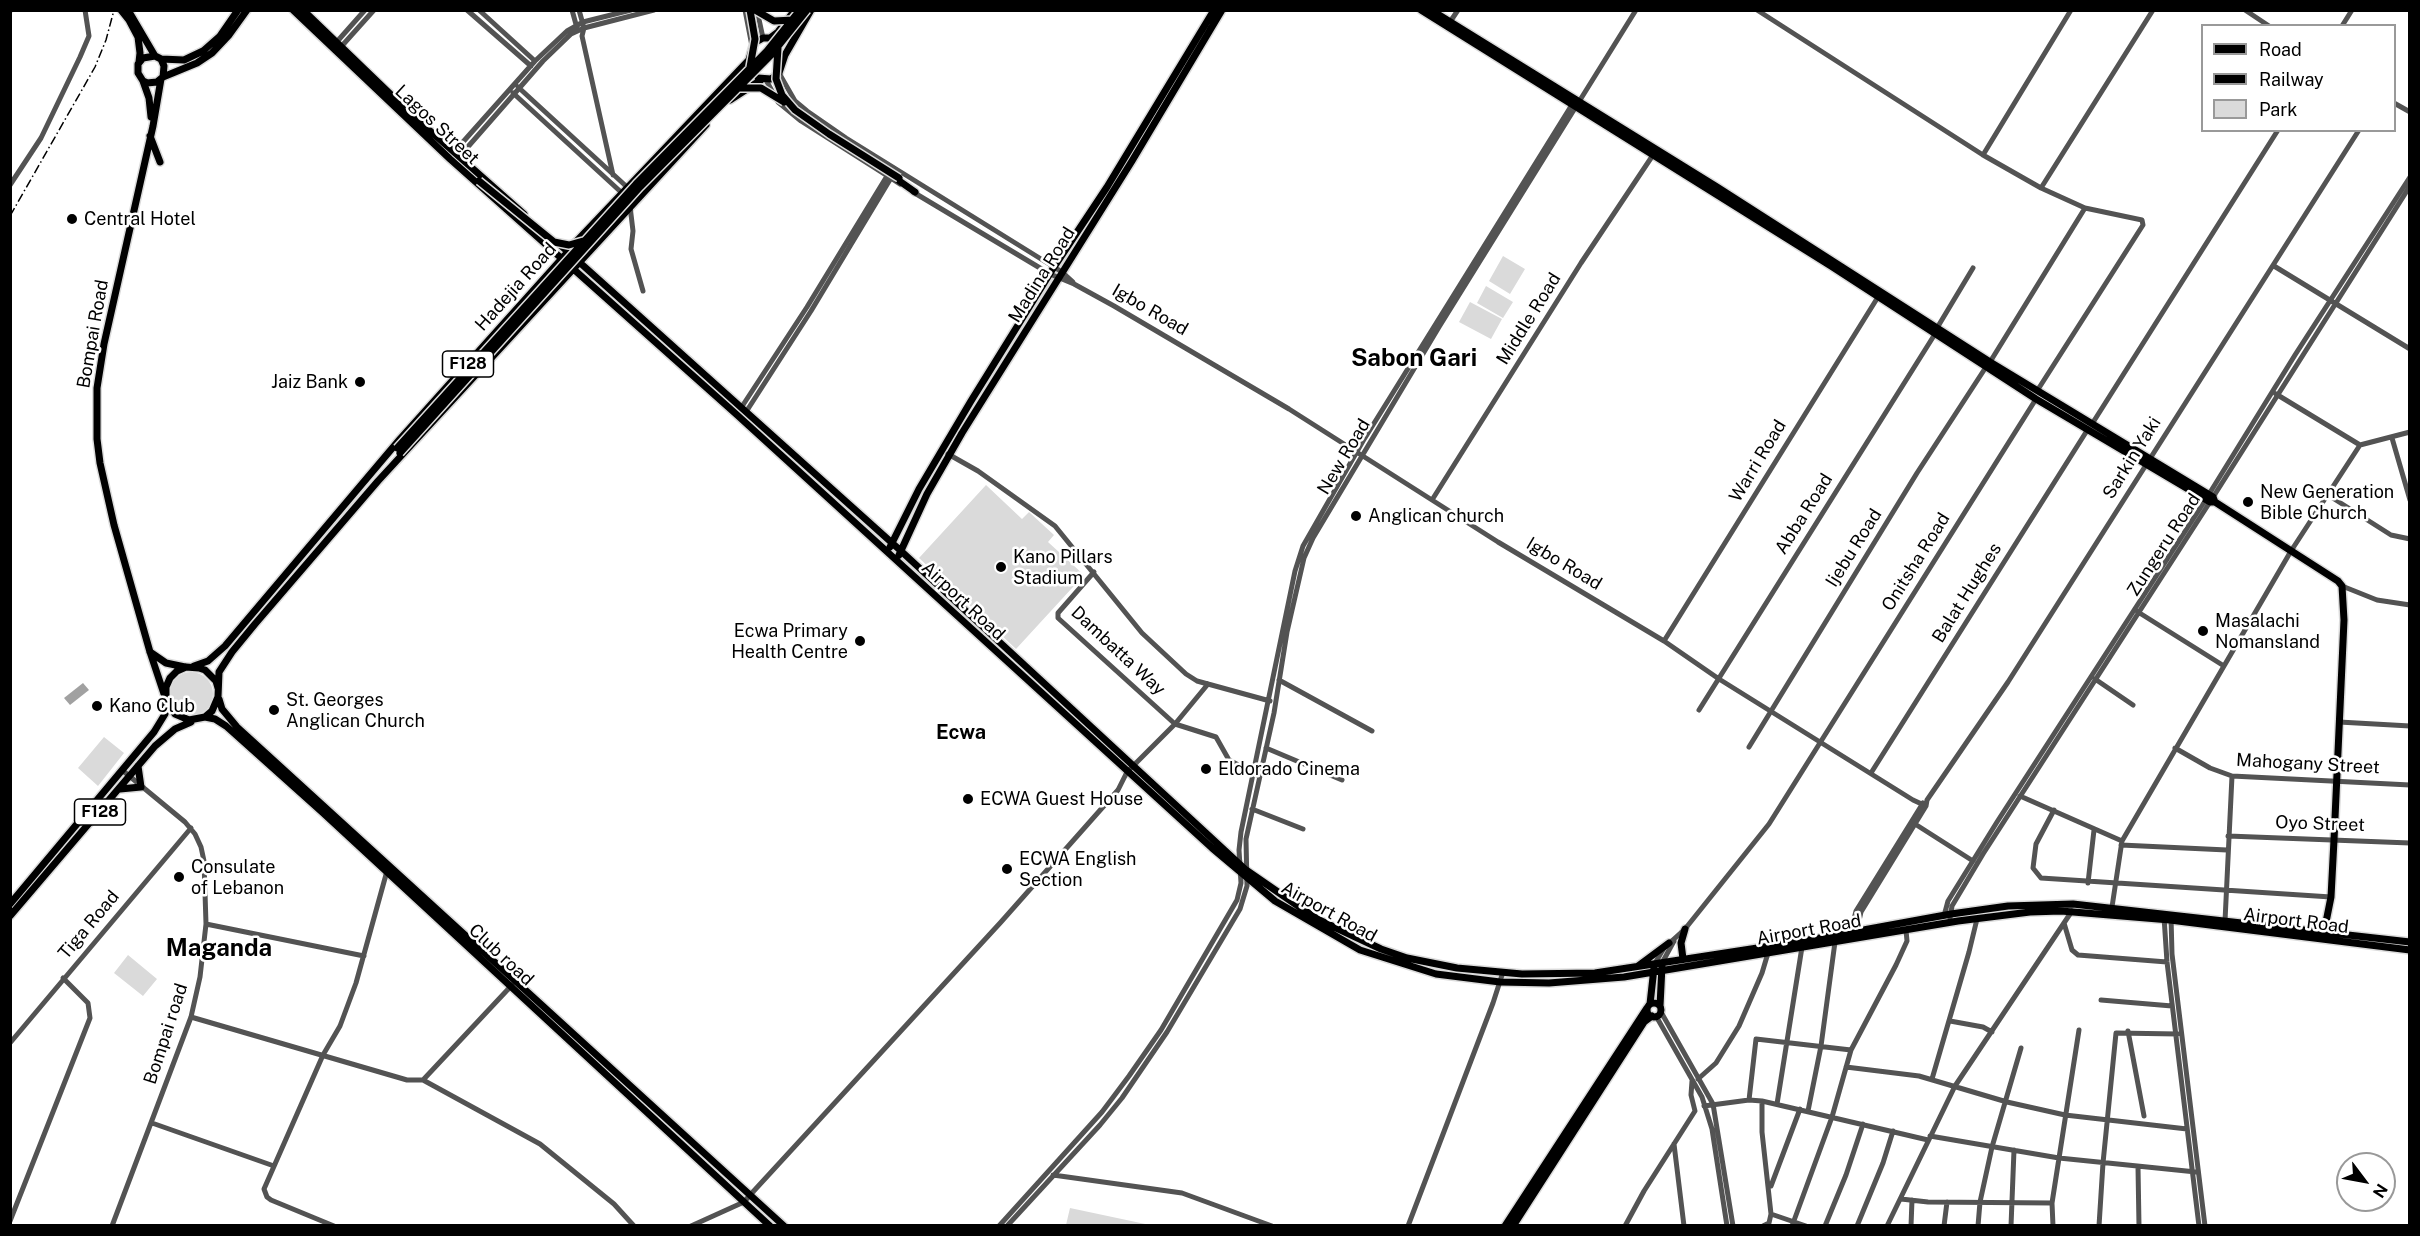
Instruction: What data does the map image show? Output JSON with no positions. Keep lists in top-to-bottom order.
{
  "streets": {
    "main road": [
      "Lagos Street",
      "Madina Road",
      "Hadejia Road",
      "Bompai Road",
      "F128",
      "Airport Road",
      "Club road"
    ],
    "street": [
      "Igbo Road",
      "Middle Road",
      "New Road",
      "Sarkin Yaki",
      "Warri Road",
      "Abba Road",
      "Zungeru Road",
      "Ijebu Road",
      "Onitsha Road",
      "Balat Hughes",
      "Dambatta Way",
      "Mahogany Street",
      "Oyo Street",
      "Tiga Road",
      "Bompai road"
    ]
  },
  "crossings": [
    ["Lagos Street", "Hadejia Road"],
    ["Lagos Street", "Airport Road"],
    ["Madina Road", "Igbo Road"],
    ["Madina Road", "Airport Road"],
    ["Hadejia Road", "Bompai Road"],
    ["Hadejia Road", "F128"],
    ["Hadejia Road", "Airport Road"],
    ["Hadejia Road", "Club road"],
    ["Igbo Road", "Middle Road"],
    ["Igbo Road", "F128"],
    ["Igbo Road", "New Road"],
    ["Igbo Road", "Sarkin Yaki"],
    ["Igbo Road", "Warri Road"],
    ["Igbo Road", "Abba Road"],
    ["Igbo Road", "Ijebu Road"],
    ["Igbo Road", "Onitsha Road"],
    ["Igbo Road", "Balat Hughes"],
    ["Bompai Road", "F128"],
    ["Bompai Road", "Club road"],
    ["F128", "Club road"],
    ["F128", "Bompai road"],
    ["New Road", "Airport Road"],
    ["Sarkin Yaki", "Airport Road"],
    ["Zungeru Road", "Airport Road"],
    ["Ijebu Road", "Onitsha Road"],
    ["Tiga Road", "Bompai road"]
  ],
  "districts": ["Sabon Gari", "Ecwa", "Maganda"],
  "places": [
    "Central Hotel",
    "Jaiz Bank",
    "New Generation Bible Church",
    "Anglican church",
    "Kano Pillars Stadium",
    "Masalachi Nomansland",
    "Ecwa Primary Health Centre",
    "Kano Club",
    "St. Georges Anglican Church",
    "Eldorado Cinema",
    "ECWA Guest House",
    "ECWA English Section",
    "Consulate of Lebanon"
  ],
  "legend": ["Road", "Railway", "Park"],
  "north": "bottom right"
}
